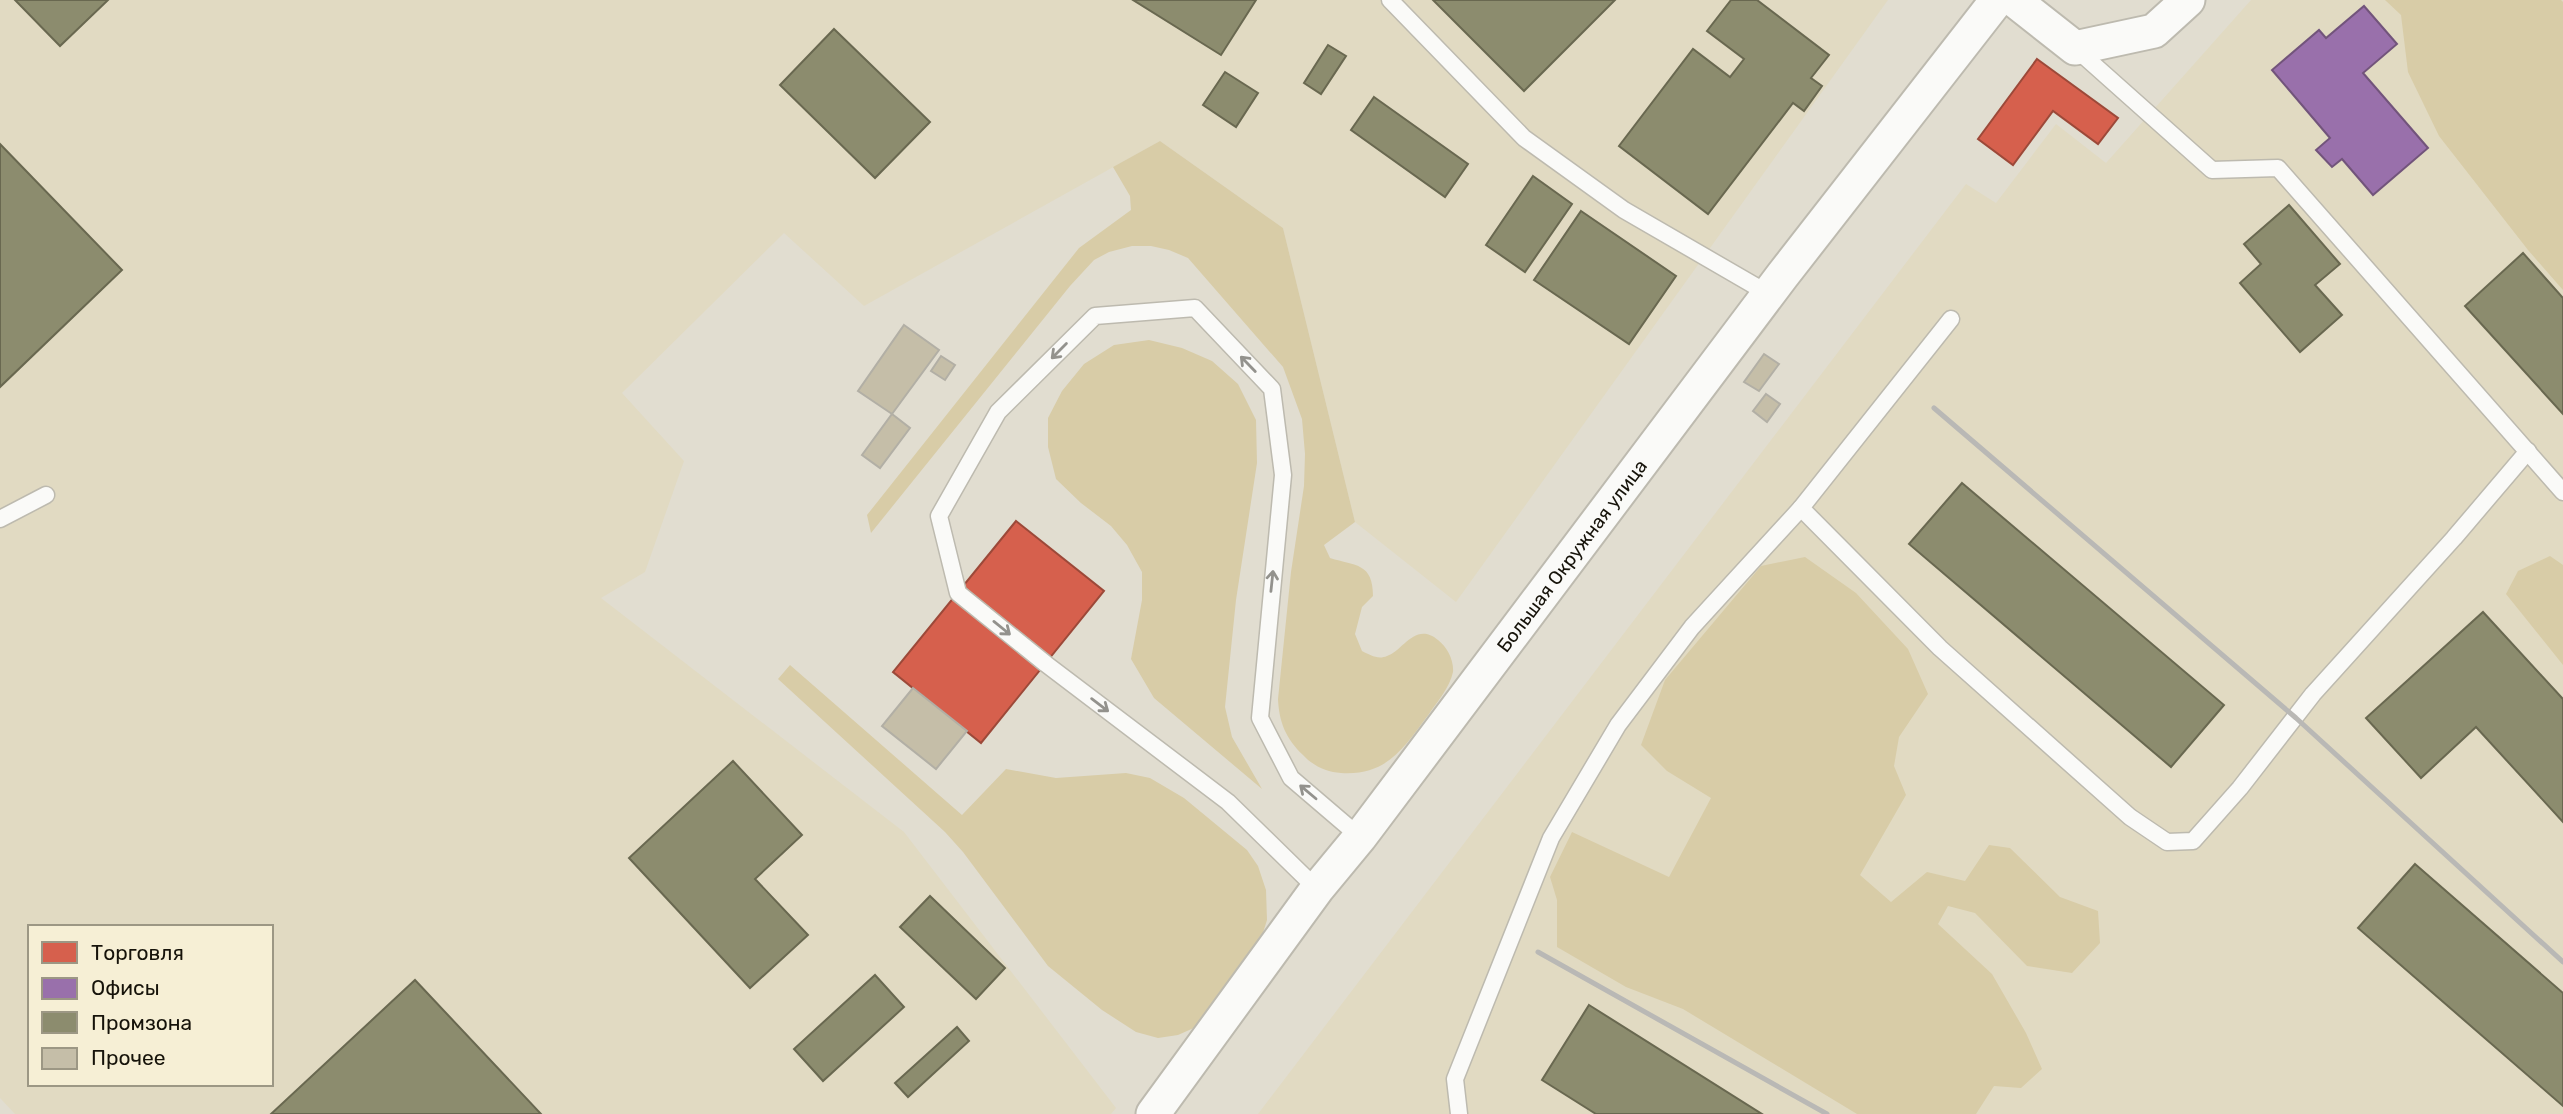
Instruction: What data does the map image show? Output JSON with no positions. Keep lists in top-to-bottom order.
{
  "streets": {
    "street": ["Большая Окружная улица"]
  },
  "legend": [
    "Торговля",
    "Офисы",
    "Промзона",
    "Прочее"
  ]
}
